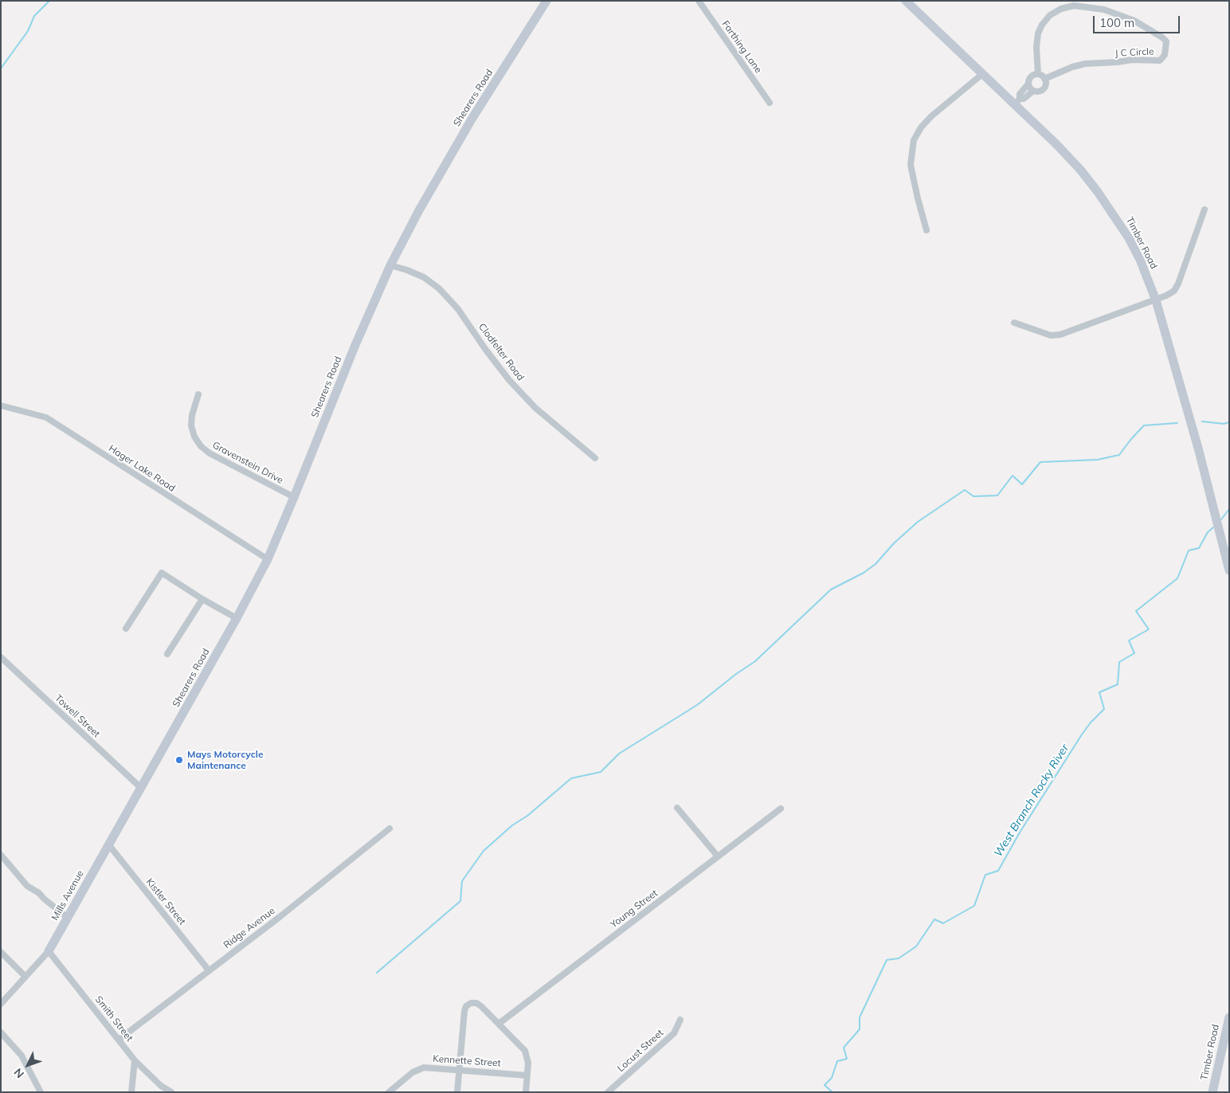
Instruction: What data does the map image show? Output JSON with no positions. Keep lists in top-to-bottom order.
{
  "streets": {
    "street": [
      "Farthing Lane",
      "J C Circle",
      "Shearers Road",
      "Timber Road",
      "Clodfelter Road",
      "Gravenstein Drive",
      "Hager Lake Road",
      "Towell Street",
      "Mills Avenue",
      "Kistler Street",
      "Young Street",
      "Ridge Avenue",
      "Smith Street",
      "Locust Street",
      "Kennette Street"
    ]
  },
  "crossings": [
    ["J C Circle", "Timber Road"],
    ["Shearers Road", "Clodfelter Road"],
    ["Shearers Road", "Gravenstein Drive"],
    ["Shearers Road", "Hager Lake Road"],
    ["Shearers Road", "Towell Street"],
    ["Shearers Road", "Mills Avenue"],
    ["Towell Street", "Mills Avenue"],
    ["Mills Avenue", "Kistler Street"],
    ["Mills Avenue", "Smith Street"],
    ["Kistler Street", "Ridge Avenue"],
    ["Ridge Avenue", "Smith Street"]
  ],
  "water": ["West Branch Rocky River"],
  "places": ["Mays Motorcycle Maintenance"],
  "scale_bar": "100 m",
  "north": "bottom left"
}
